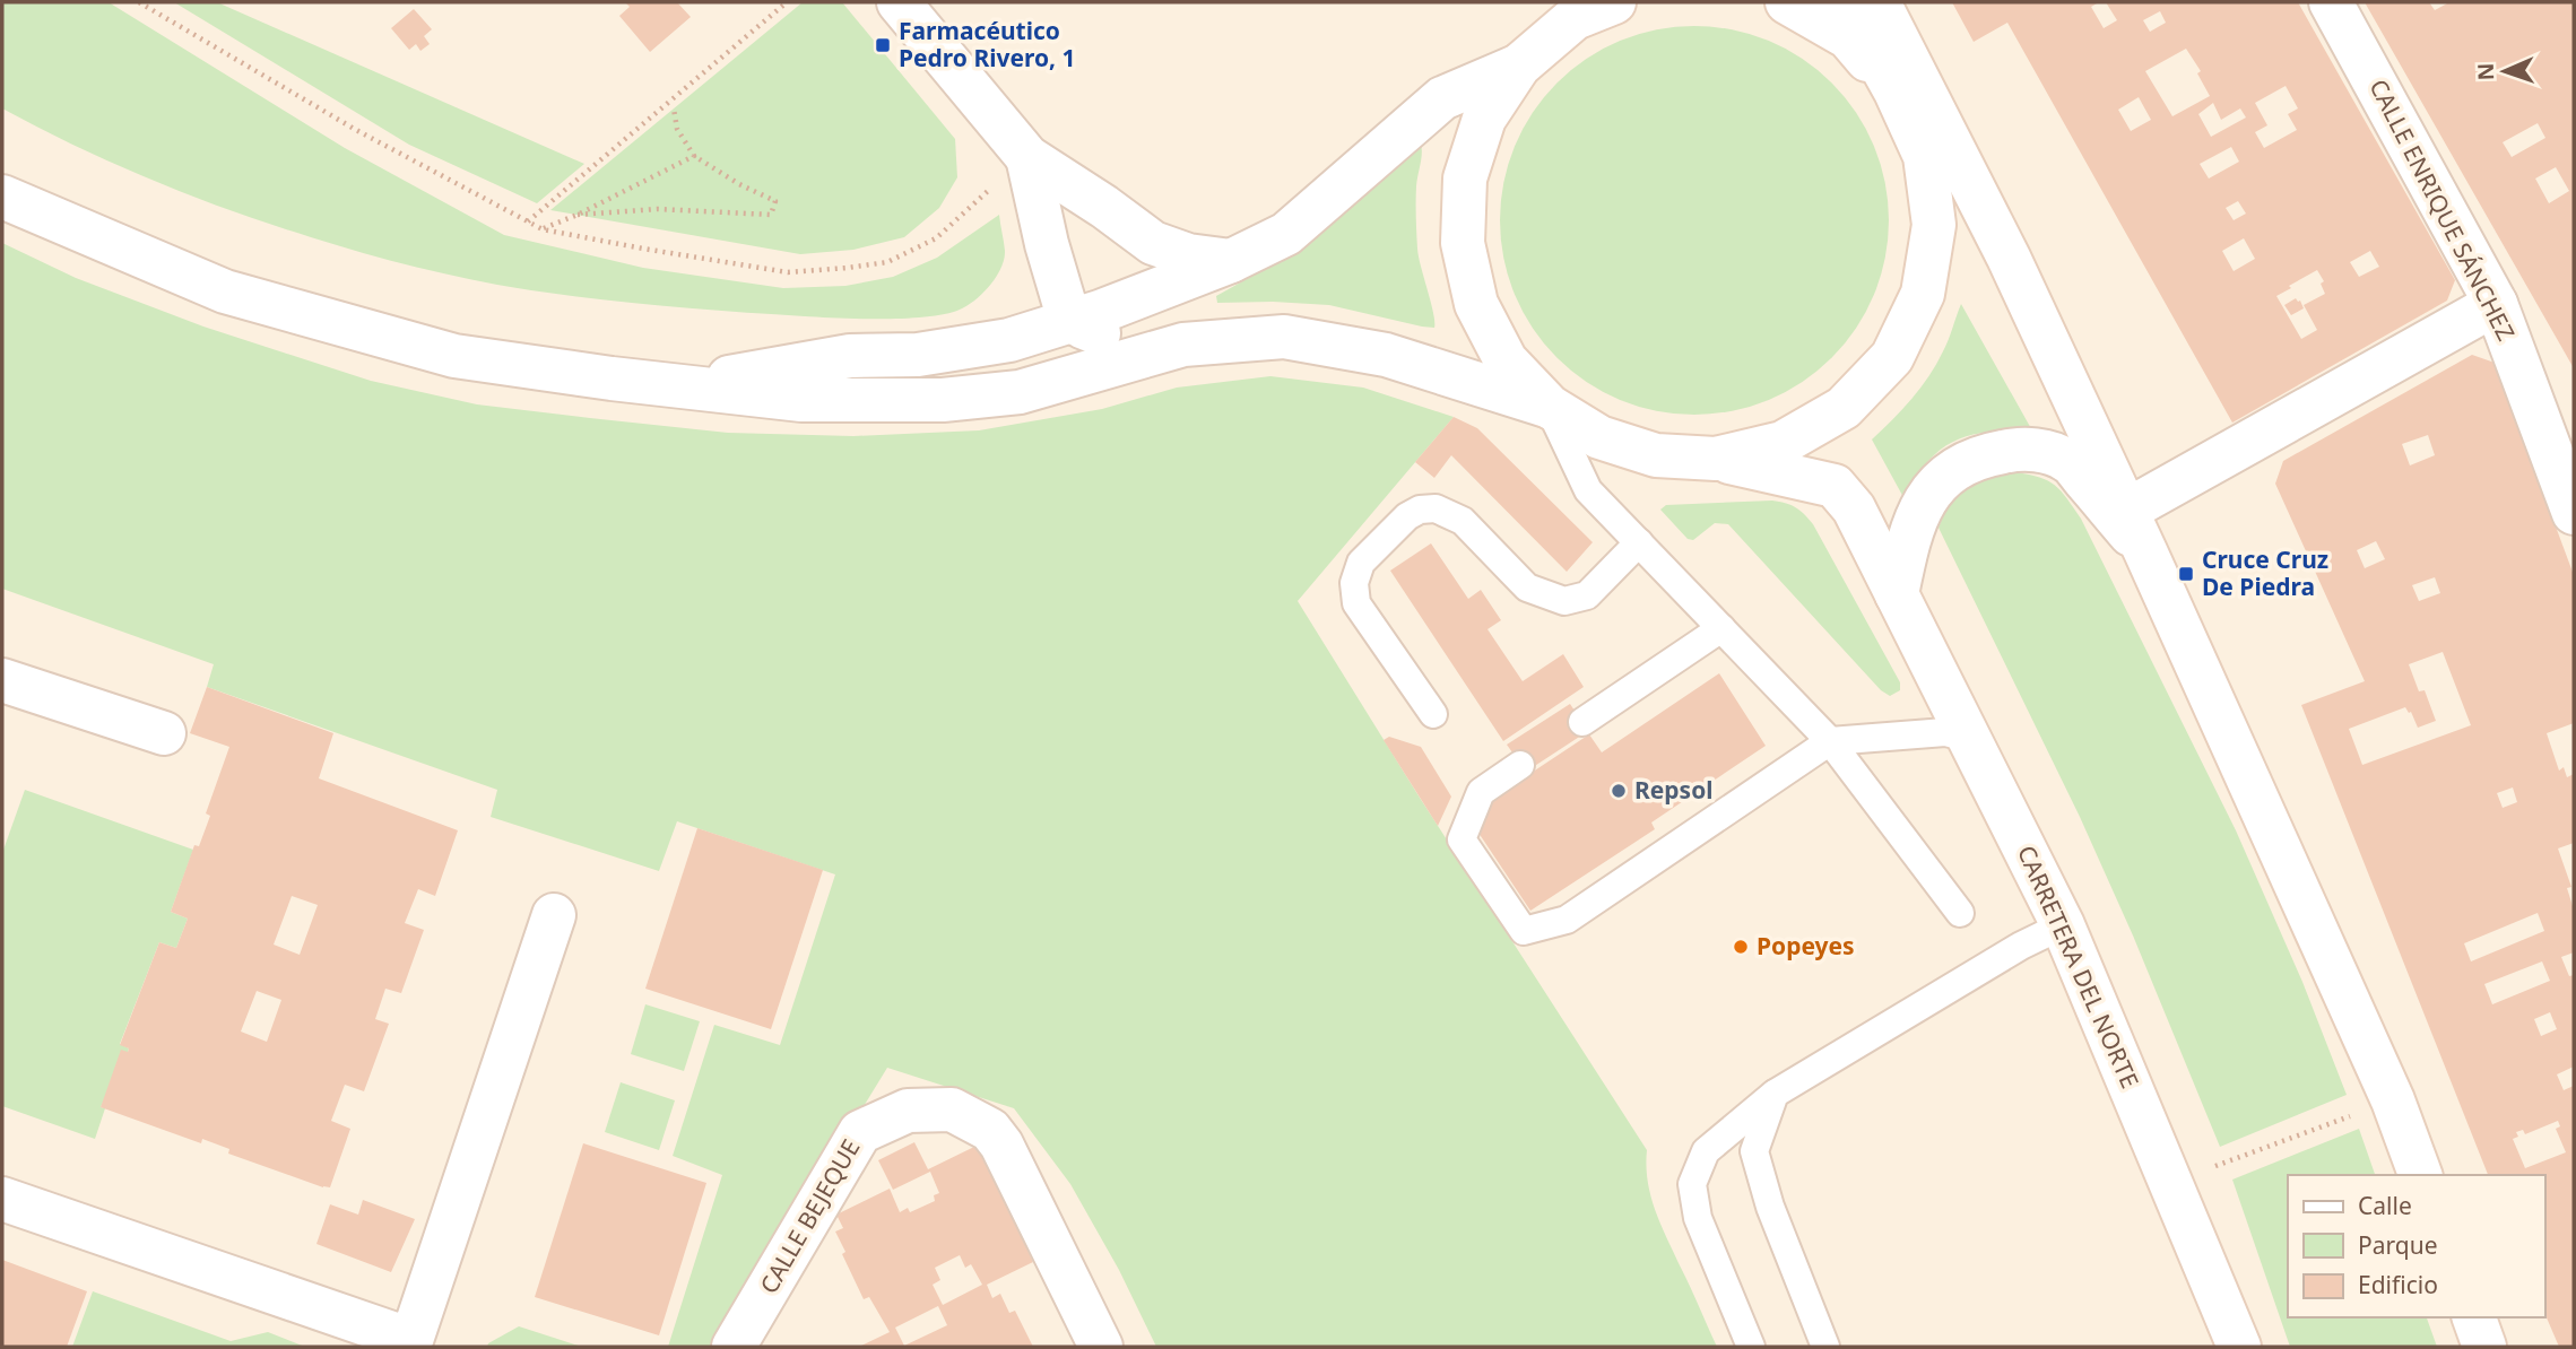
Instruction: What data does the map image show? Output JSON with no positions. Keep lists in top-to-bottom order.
{
  "streets": {
    "street": ["CALLE ENRIQUE SÁNCHEZ", "CARRETERA DEL NORTE", "CALLE BEJEQUE"]
  },
  "places": {
    "transit": ["Farmacéutico Pedro Rivero, 1", "Cruce Cruz De Piedra"],
    "other": ["Repsol", "Popeyes"]
  },
  "legend": ["Calle", "Parque", "Edificio"],
  "north": "left"
}
